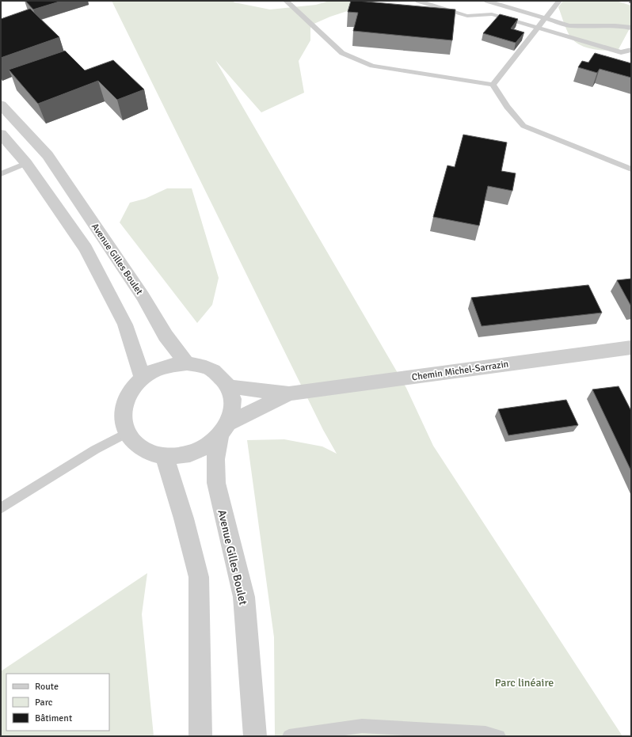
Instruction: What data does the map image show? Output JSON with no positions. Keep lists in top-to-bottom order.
{
  "streets": {
    "street": ["Avenue Gilles Boulet", "Chemin Michel-Sarrazin"]
  },
  "crossings": [
    ["Avenue Gilles Boulet", "Chemin Michel-Sarrazin"]
  ],
  "parks": ["Parc linéaire"],
  "legend": ["Route", "Parc", "Bâtiment"]
}
